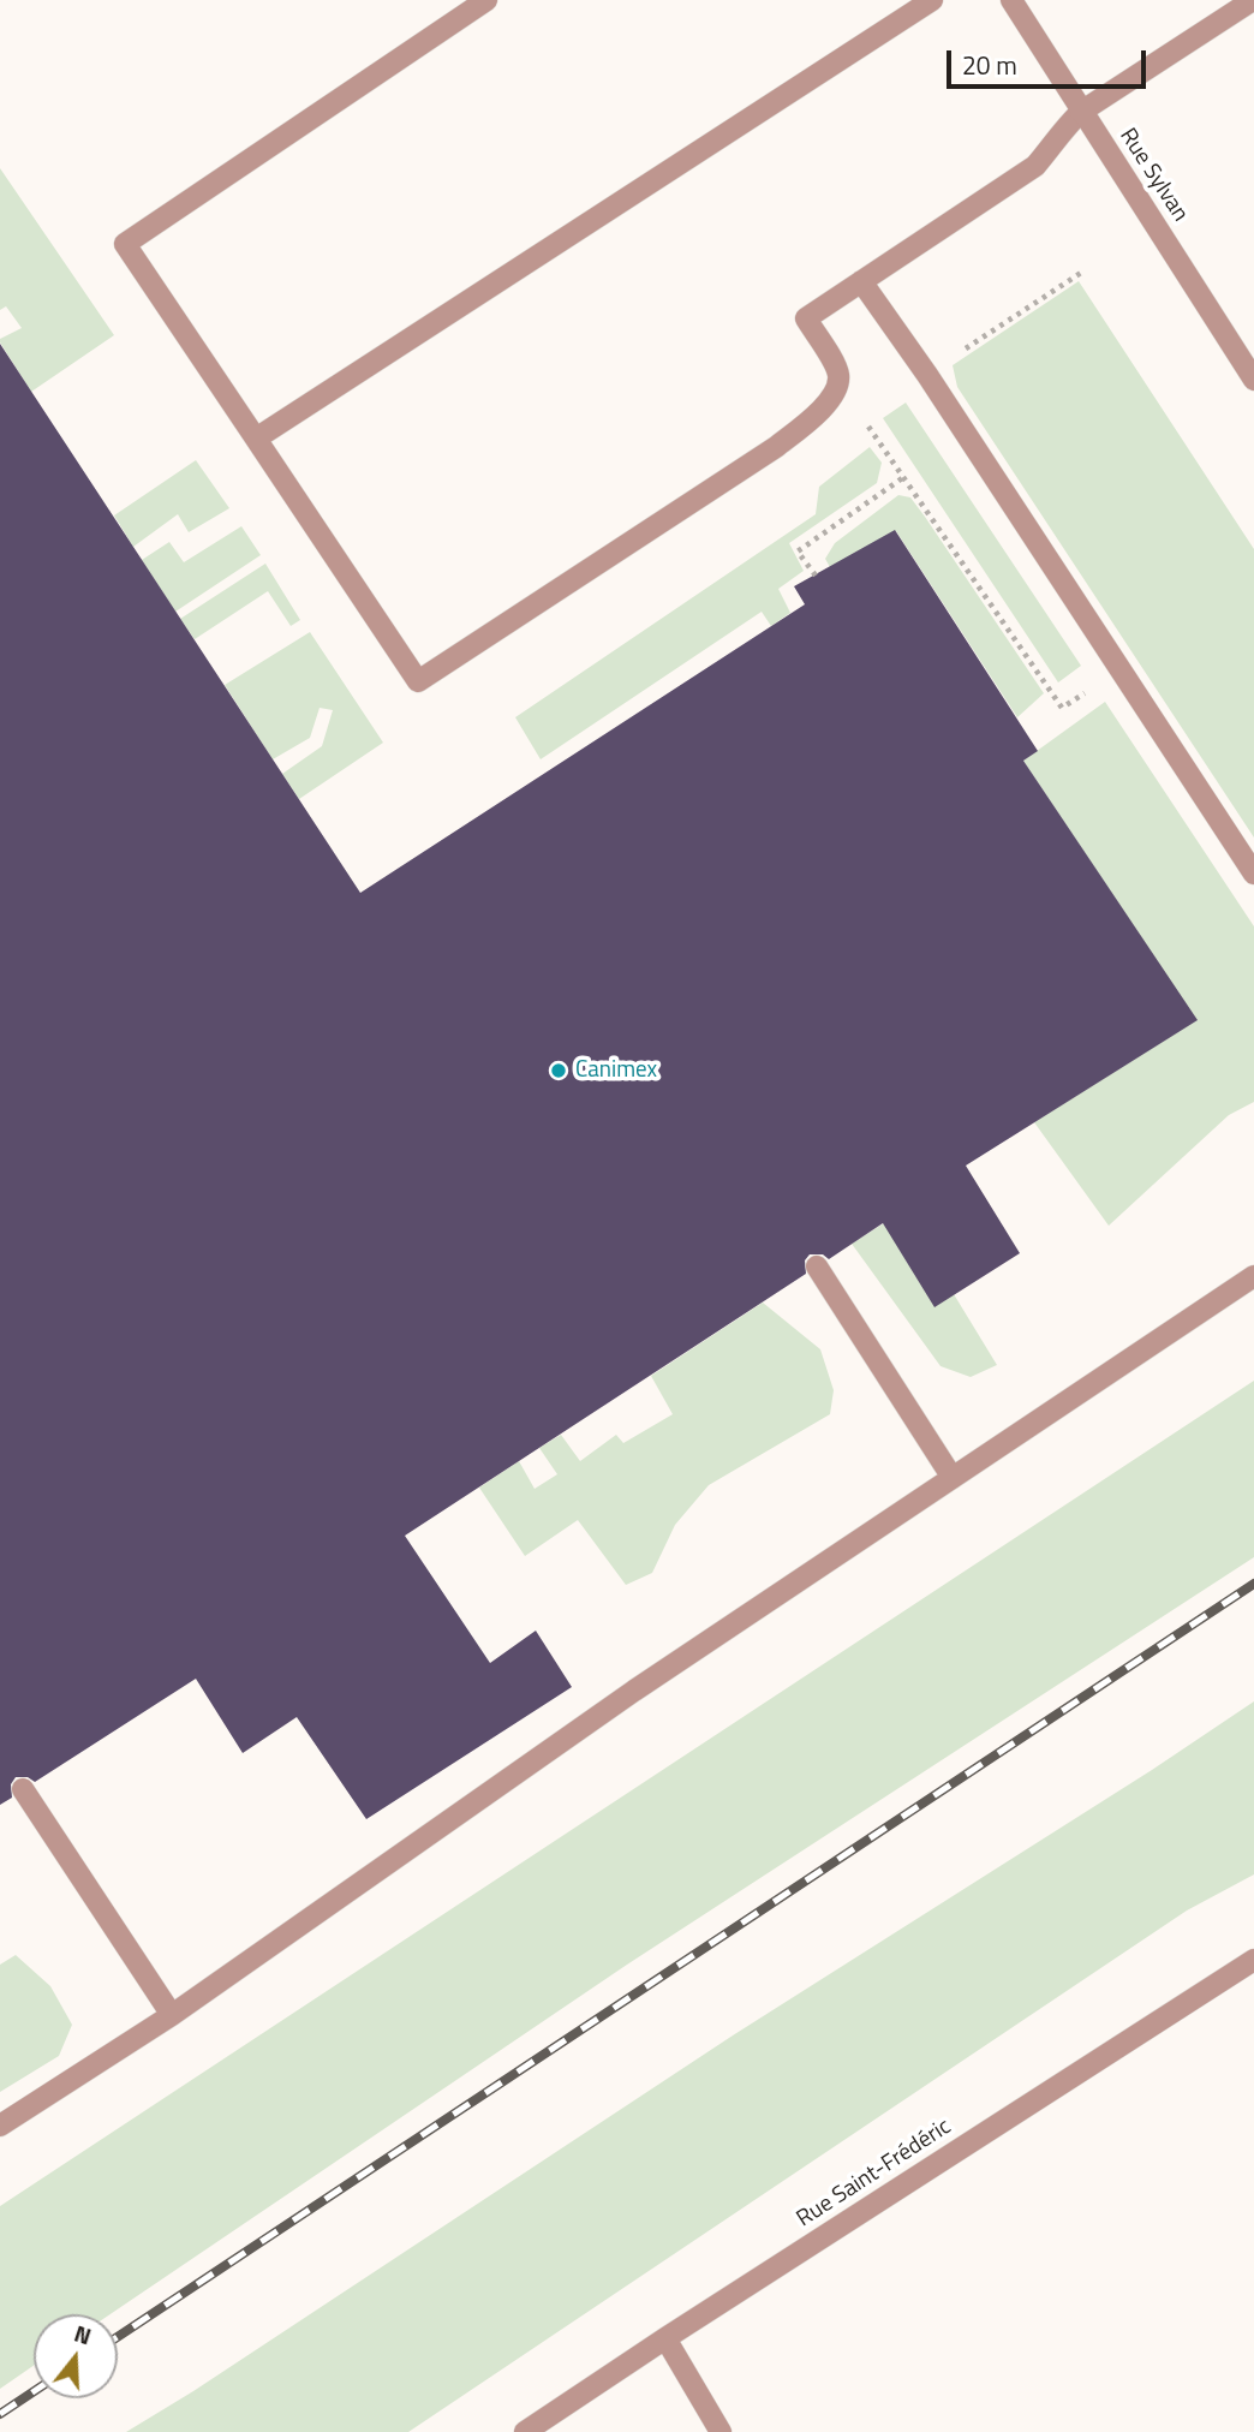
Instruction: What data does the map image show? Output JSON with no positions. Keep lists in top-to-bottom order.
{
  "streets": {
    "street": ["Rue Sylvan", "Rue Saint-Frédéric"]
  },
  "places": ["Canimex"],
  "scale_bar": "20 m",
  "north": "top"
}
